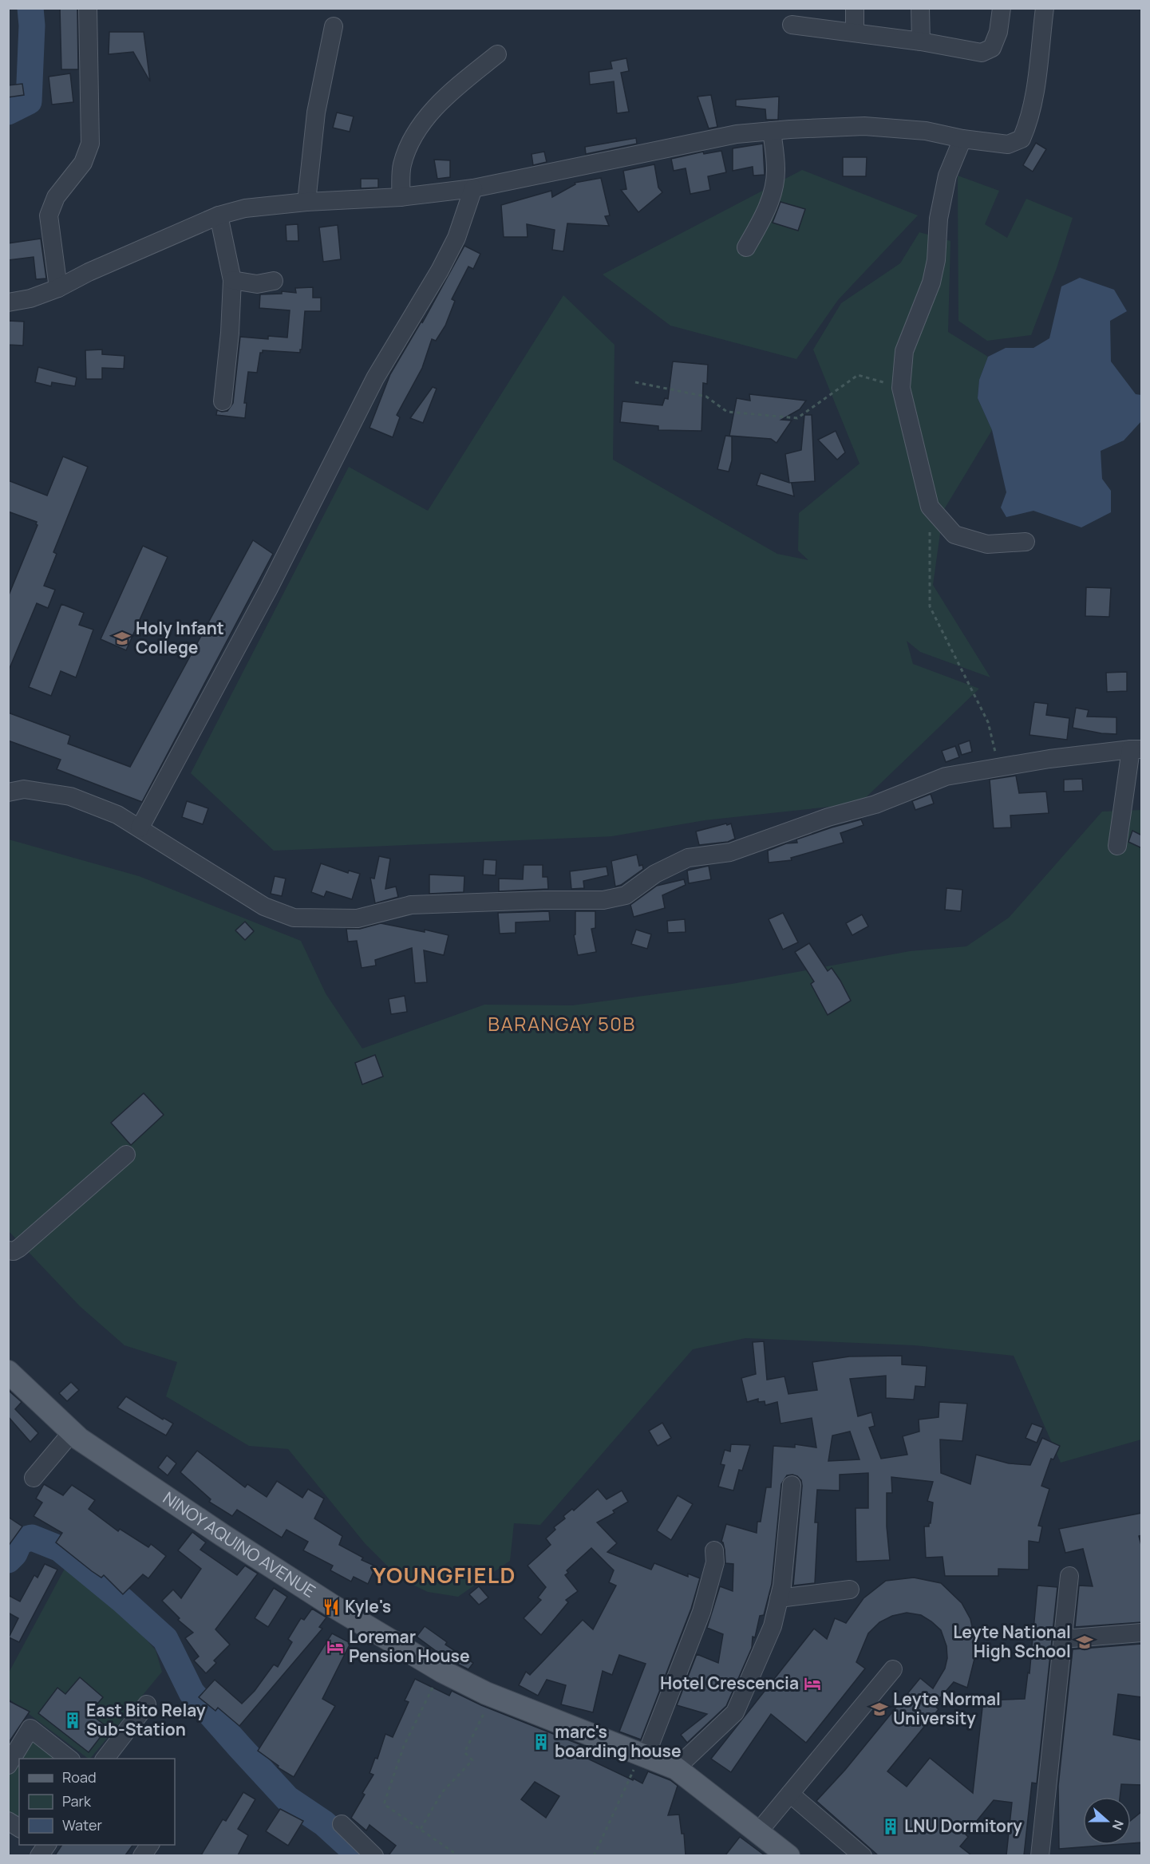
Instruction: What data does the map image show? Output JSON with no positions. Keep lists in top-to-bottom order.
{
  "streets": {
    "main road": ["NINOY AQUINO AVENUE"]
  },
  "districts": ["BARANGAY 50B", "YOUNGFIELD"],
  "places": {
    "school or university": ["Holy Infant College", "Leyte National High School", "Leyte Normal University"],
    "restaurant": ["Kyle's"],
    "hotel": ["Loremar Pension House", "Hotel Crescencia"],
    "building": ["East Bito Relay Sub-Station", "marc's boarding house", "LNU Dormitory"]
  },
  "legend": ["Road", "Park", "Water"],
  "north": "right"
}
